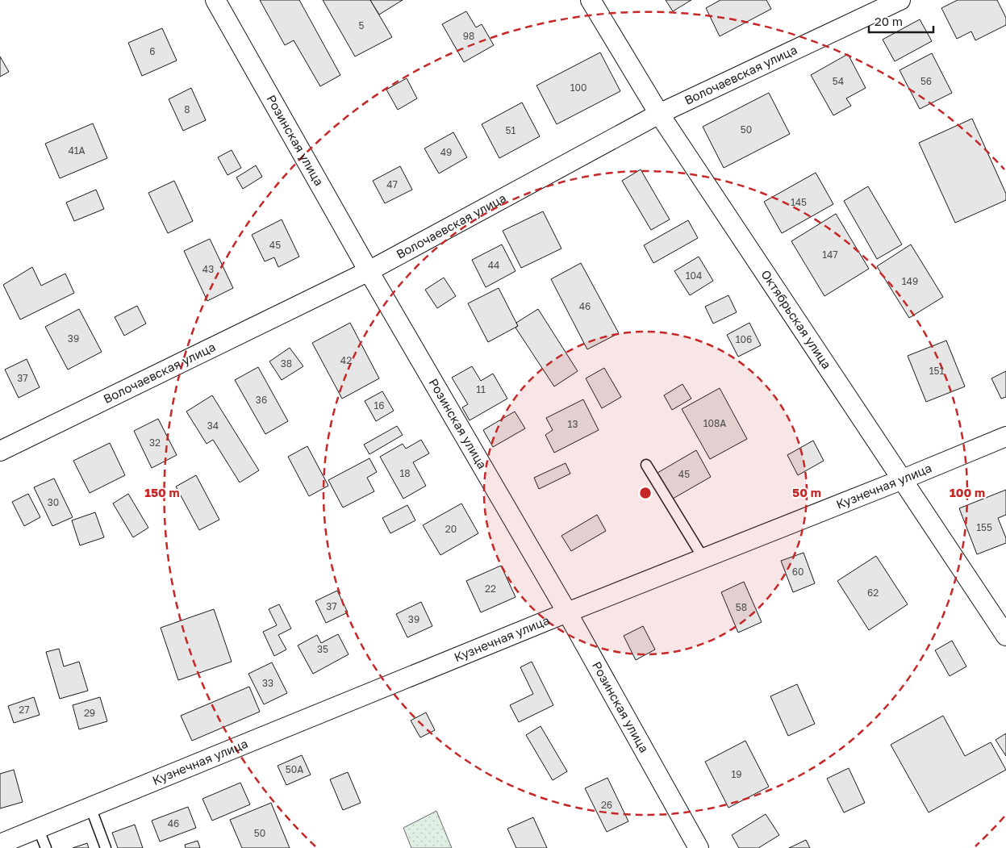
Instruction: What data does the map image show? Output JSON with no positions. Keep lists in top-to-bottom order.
{
  "streets": {
    "street": [
      "Волочаевская улица",
      "Розинская улица",
      "Октябрьская улица",
      "Кузнечная улица"
    ]
  },
  "crossings": [
    ["Волочаевская улица", "Розинская улица"],
    ["Волочаевская улица", "Октябрьская улица"],
    ["Розинская улица", "Кузнечная улица"],
    ["Октябрьская улица", "Кузнечная улица"]
  ],
  "house_numbers": [
    "5",
    "98",
    "6",
    "54",
    "56",
    "100",
    "8",
    "50",
    "51",
    "41А",
    "49",
    "47",
    "145",
    "45",
    "147",
    "44",
    "43",
    "104",
    "149",
    "46",
    "39",
    "106",
    "42",
    "38",
    "151",
    "37",
    "11",
    "36",
    "16",
    "108А",
    "13",
    "34",
    "32",
    "18",
    "45",
    "30",
    "155",
    "20",
    "60",
    "22",
    "62",
    "37",
    "58",
    "39",
    "35",
    "33",
    "27",
    "29",
    "50А",
    "19",
    "26",
    "46",
    "50"
  ],
  "scale_bar": "20 m",
  "rings": ["50 m", "100 m", "150 m"]
}
